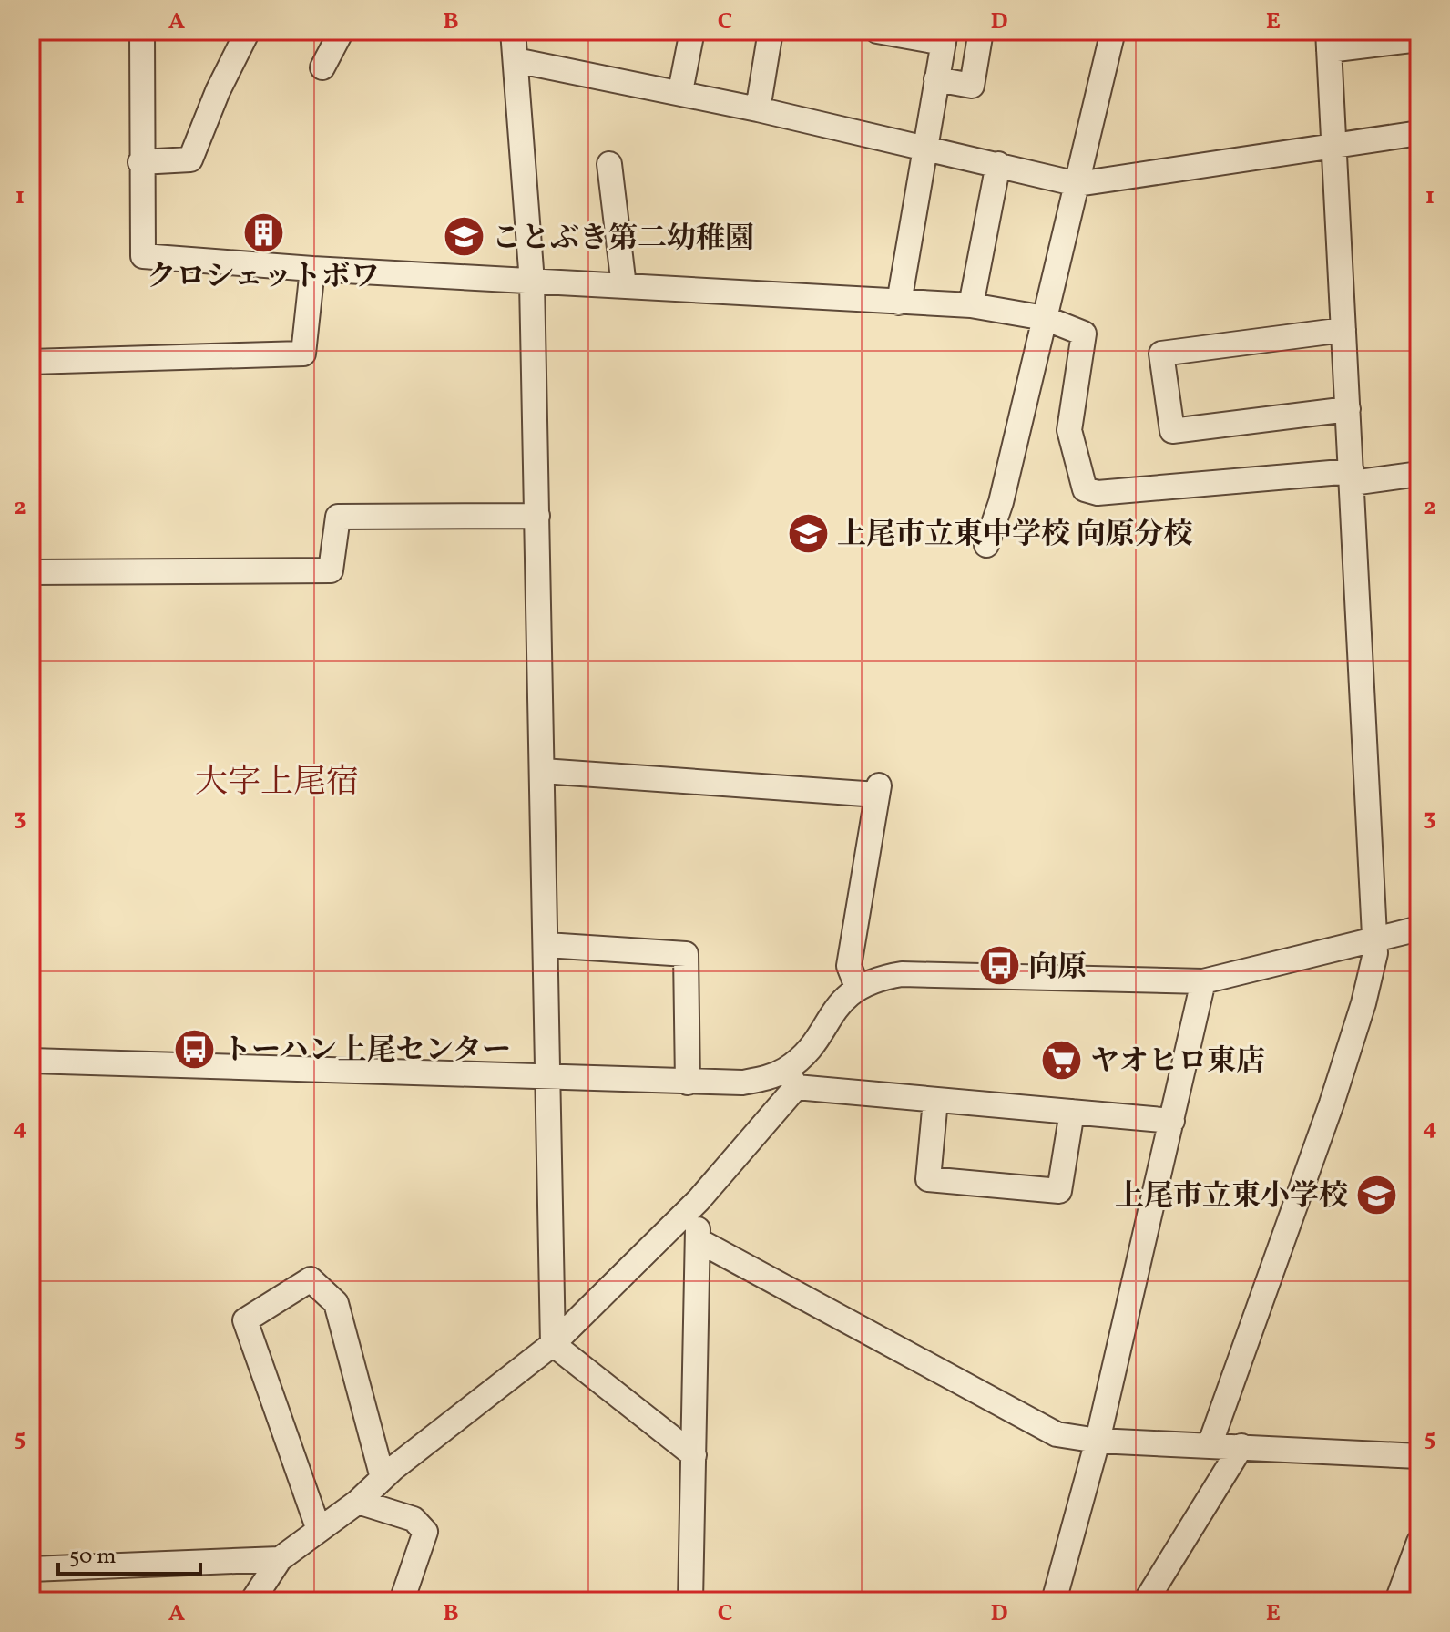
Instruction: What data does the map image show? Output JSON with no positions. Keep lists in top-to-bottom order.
{
  "districts": ["大字上尾宿"],
  "places": {
    "building": ["クロシェットボワ"],
    "school or university": ["ことぶき第二幼稚園", "上尾市立東中学校 向原分校", "上尾市立東小学校"],
    "bus stop": ["向原", "トーハン上尾センター"],
    "supermarket": ["ヤオヒロ東店"]
  },
  "scale_bar": "50 m",
  "grid": {
    "columns": [
      "A",
      "B",
      "C",
      "D",
      "E"
    ],
    "rows": [
      "1",
      "2",
      "3",
      "4",
      "5"
    ]
  }
}
